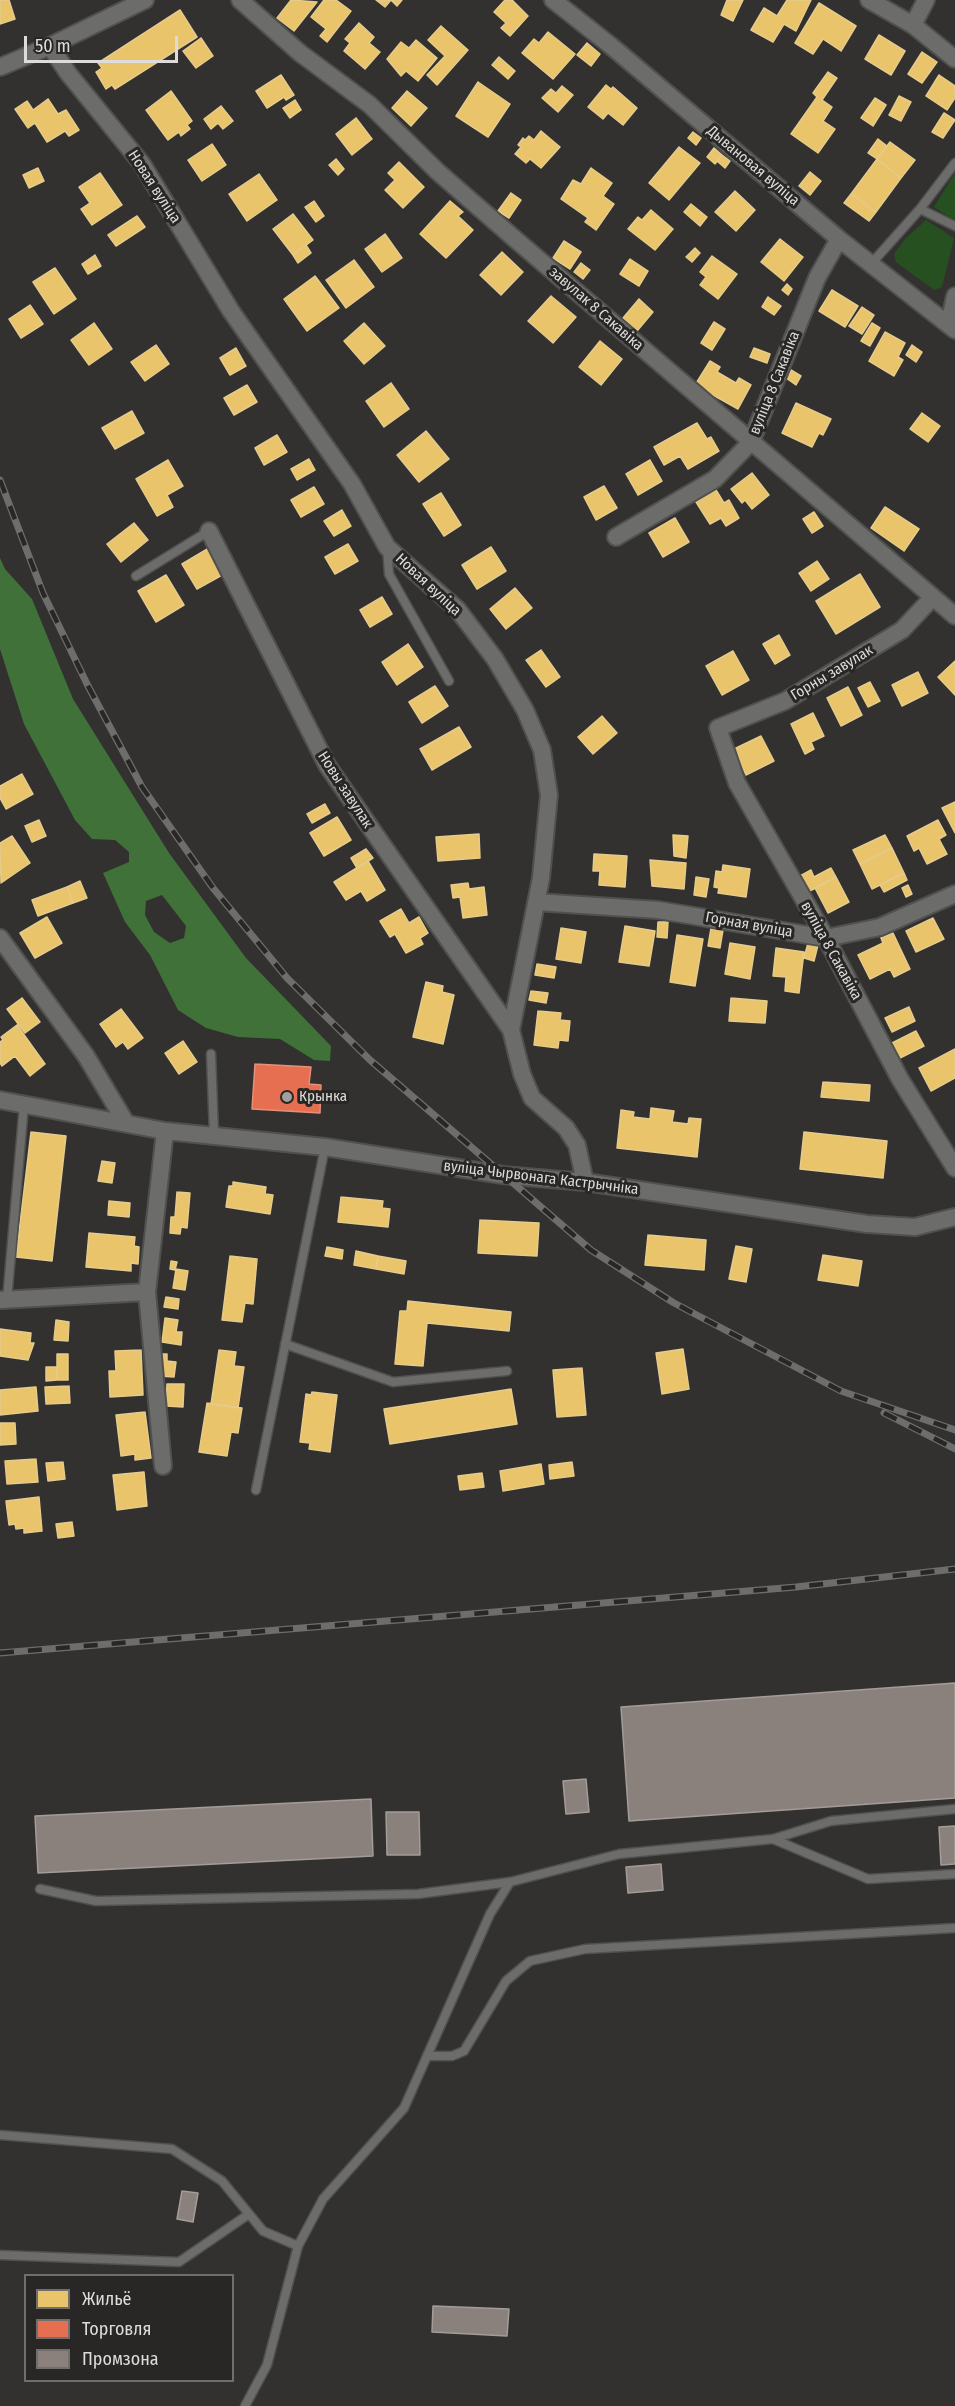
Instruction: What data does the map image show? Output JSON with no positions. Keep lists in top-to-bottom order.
{
  "streets": {
    "street": [
      "Дывановая вуліца",
      "Новая вуліца",
      "завулак 8 Сакавіка",
      "вуліца 8 Сакавіка",
      "Горны завулак",
      "Новы завулак",
      "Горная вуліца",
      "вуліца Чырвонага Кастрычніка"
    ]
  },
  "crossings": [
    ["Дывановая вуліца", "вуліца 8 Сакавіка"],
    ["Новая вуліца", "Новы завулак"],
    ["Новая вуліца", "Горная вуліца"],
    ["Новая вуліца", "вуліца Чырвонага Кастрычніка"],
    ["завулак 8 Сакавіка", "вуліца 8 Сакавіка"],
    ["завулак 8 Сакавіка", "Горны завулак"],
    ["вуліца 8 Сакавіка", "Горны завулак"],
    ["вуліца 8 Сакавіка", "Горная вуліца"]
  ],
  "places": ["Крынка"],
  "legend": ["Жильё", "Торговля", "Промзона"],
  "scale_bar": "50 m"
}
